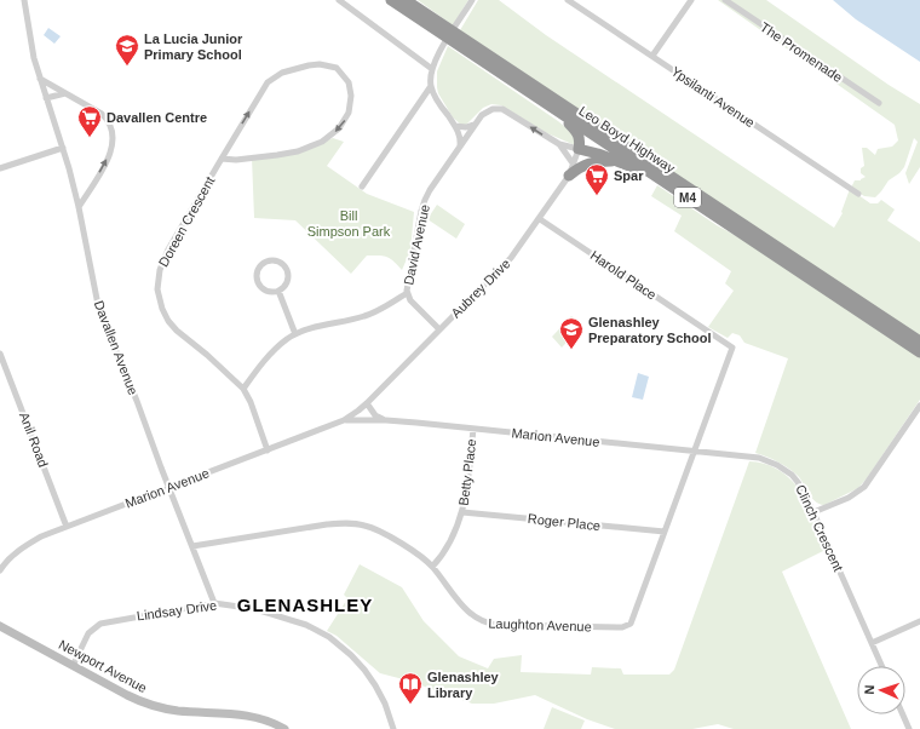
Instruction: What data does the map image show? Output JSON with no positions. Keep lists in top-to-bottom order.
{
  "streets": {
    "highway": ["Leo Boyd Highway", "M4"],
    "street": [
      "The Promenade",
      "Ypsilanti Avenue",
      "Doreen Crescent",
      "David Avenue",
      "Harold Place",
      "Aubrey Drive",
      "Davallen Avenue",
      "Marion Avenue",
      "Anil Road",
      "Betty Place",
      "Roger Place",
      "Clinch Crescent",
      "Lindsay Drive",
      "Laughton Avenue",
      "Newport Avenue"
    ]
  },
  "crossings": [
    ["Doreen Crescent", "David Avenue"],
    ["Doreen Crescent", "Marion Avenue"],
    ["David Avenue", "Aubrey Drive"],
    ["Harold Place", "Aubrey Drive"],
    ["Harold Place", "Laughton Avenue"],
    ["Aubrey Drive", "Marion Avenue"],
    ["Davallen Avenue", "Marion Avenue"],
    ["Davallen Avenue", "Lindsay Drive"],
    ["Davallen Avenue", "Laughton Avenue"],
    ["Marion Avenue", "Anil Road"],
    ["Marion Avenue", "Betty Place"],
    ["Marion Avenue", "Clinch Crescent"],
    ["Marion Avenue", "Laughton Avenue"],
    ["Betty Place", "Roger Place"],
    ["Betty Place", "Laughton Avenue"],
    ["Roger Place", "Laughton Avenue"],
    ["Clinch Crescent", "Laughton Avenue"],
    ["Lindsay Drive", "Newport Avenue"]
  ],
  "districts": ["GLENASHLEY"],
  "parks": ["Bill Simpson Park"],
  "places": {
    "school or university": ["La Lucia Junior Primary School", "Glenashley Preparatory School"],
    "supermarket": ["Davallen Centre", "Spar"],
    "library": ["Glenashley Library"]
  },
  "north": "left"
}
